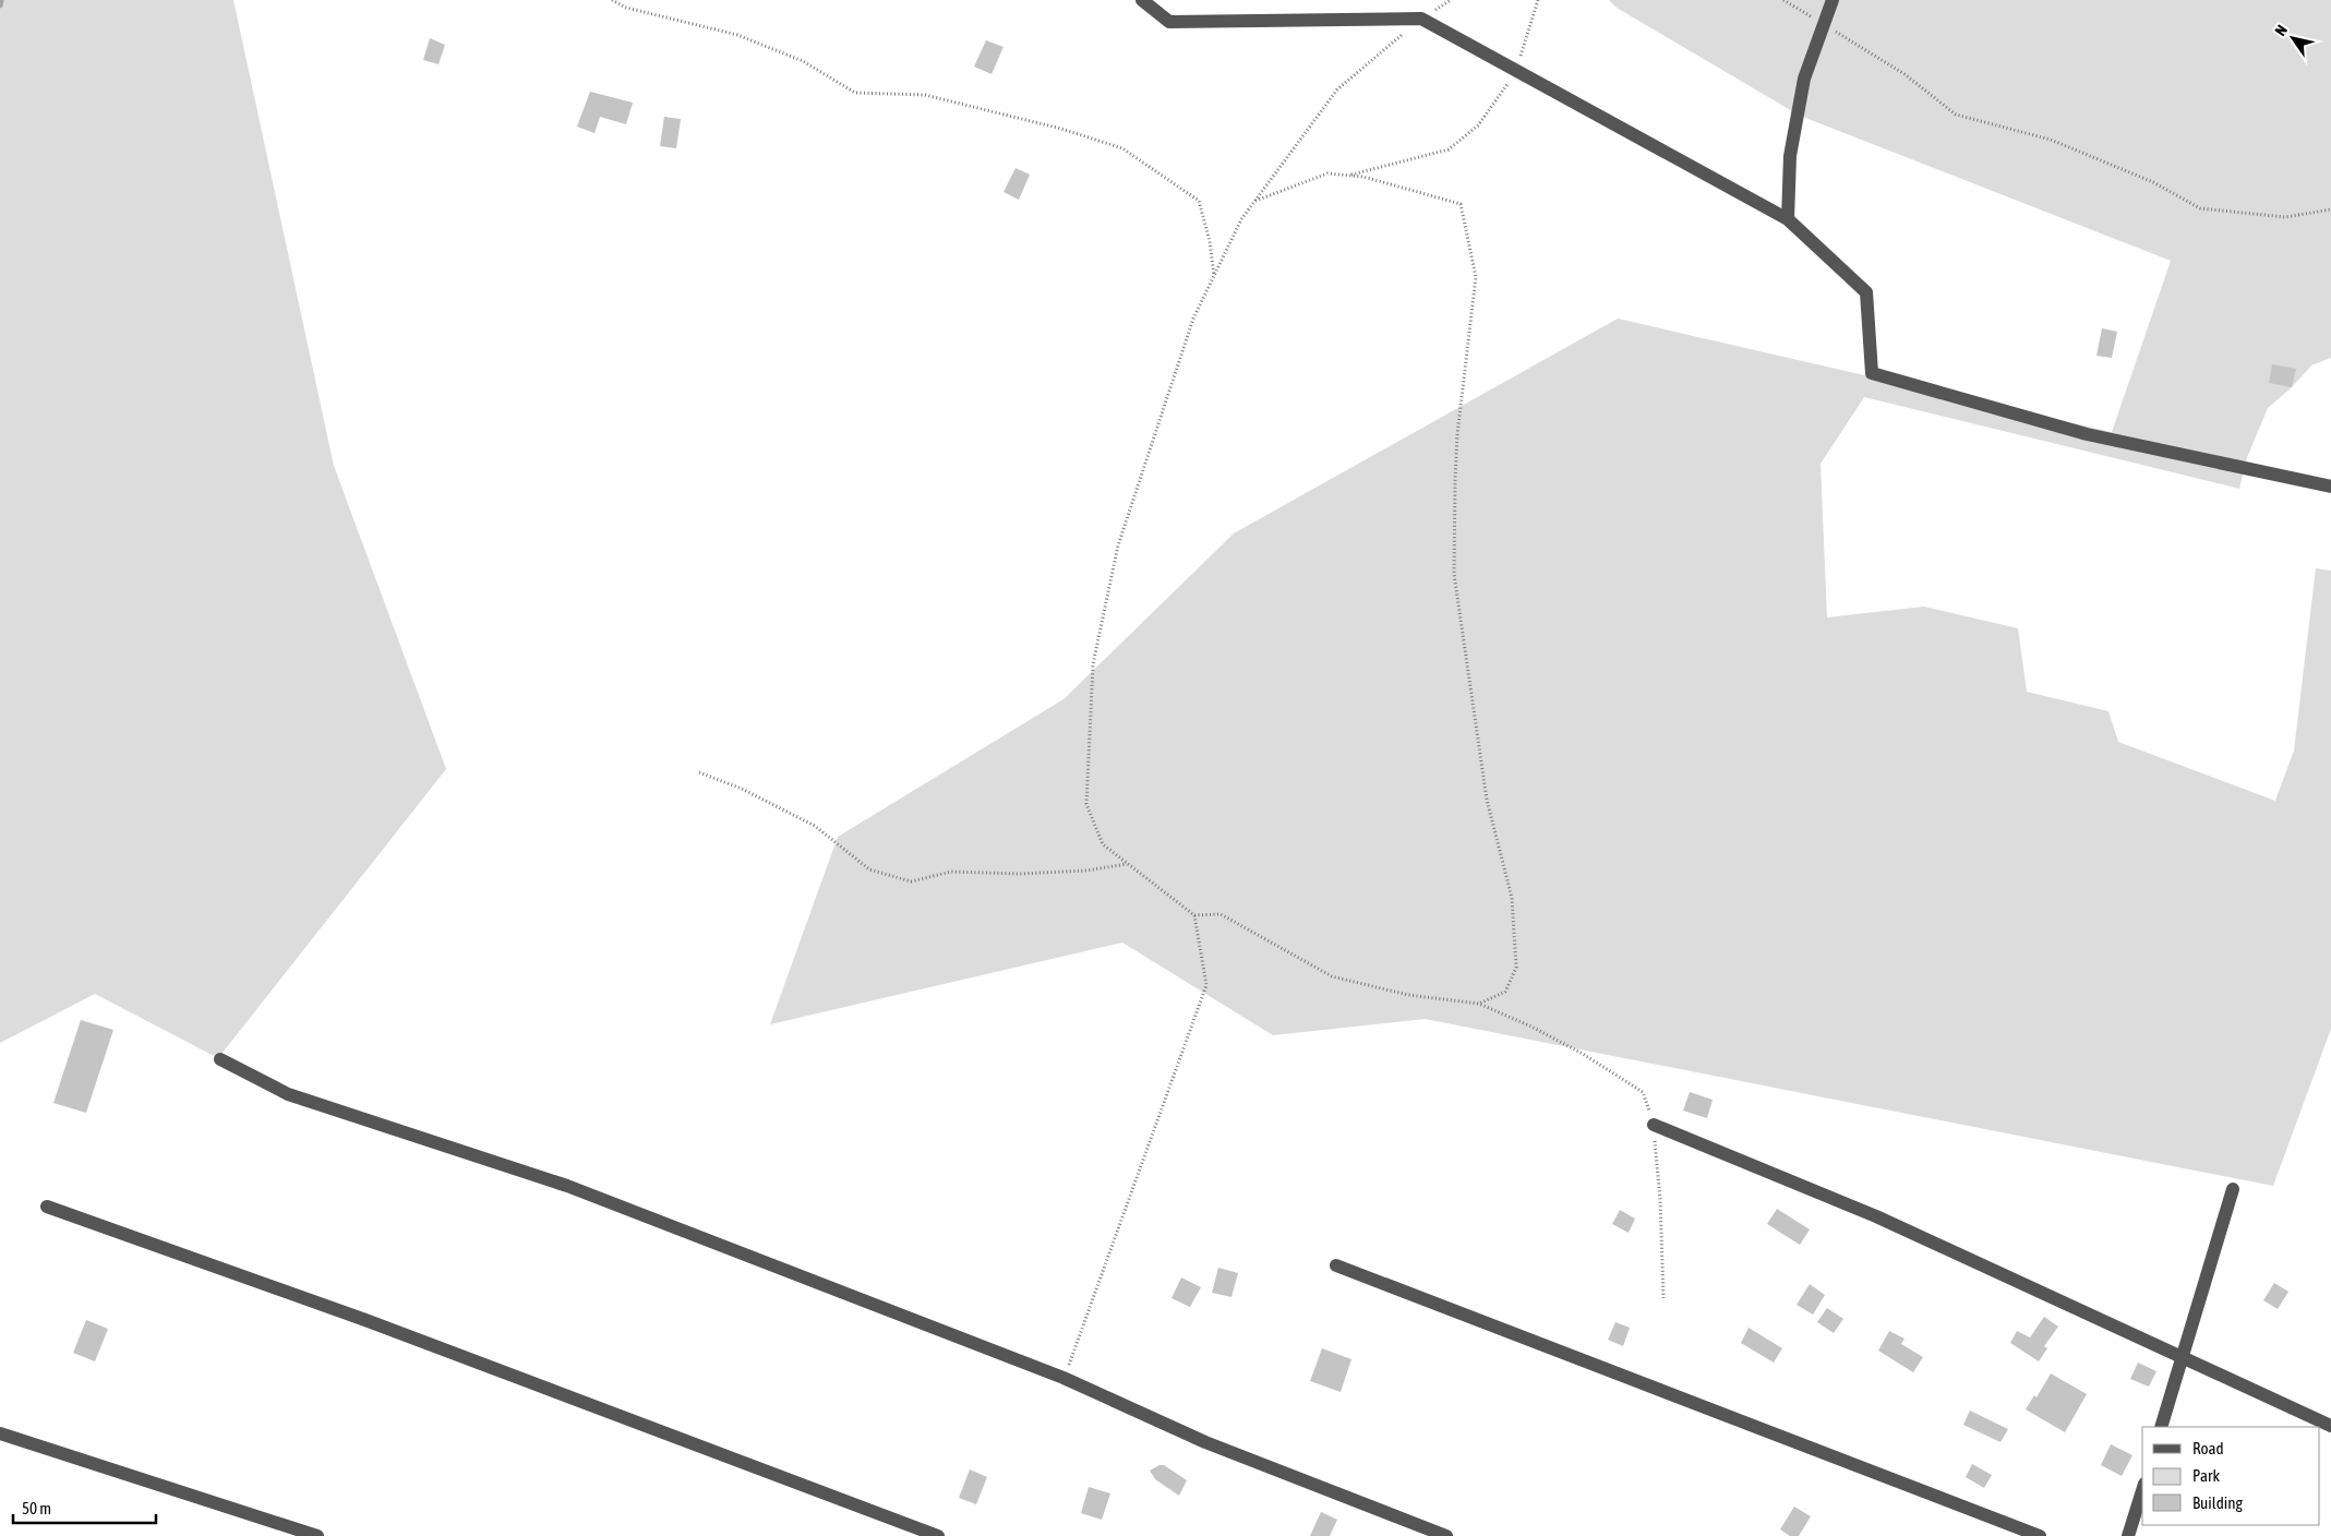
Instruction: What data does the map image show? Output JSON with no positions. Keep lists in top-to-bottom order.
{
  "legend": ["Road", "Park", "Building"],
  "scale_bar": "50 m",
  "north": "top left"
}
